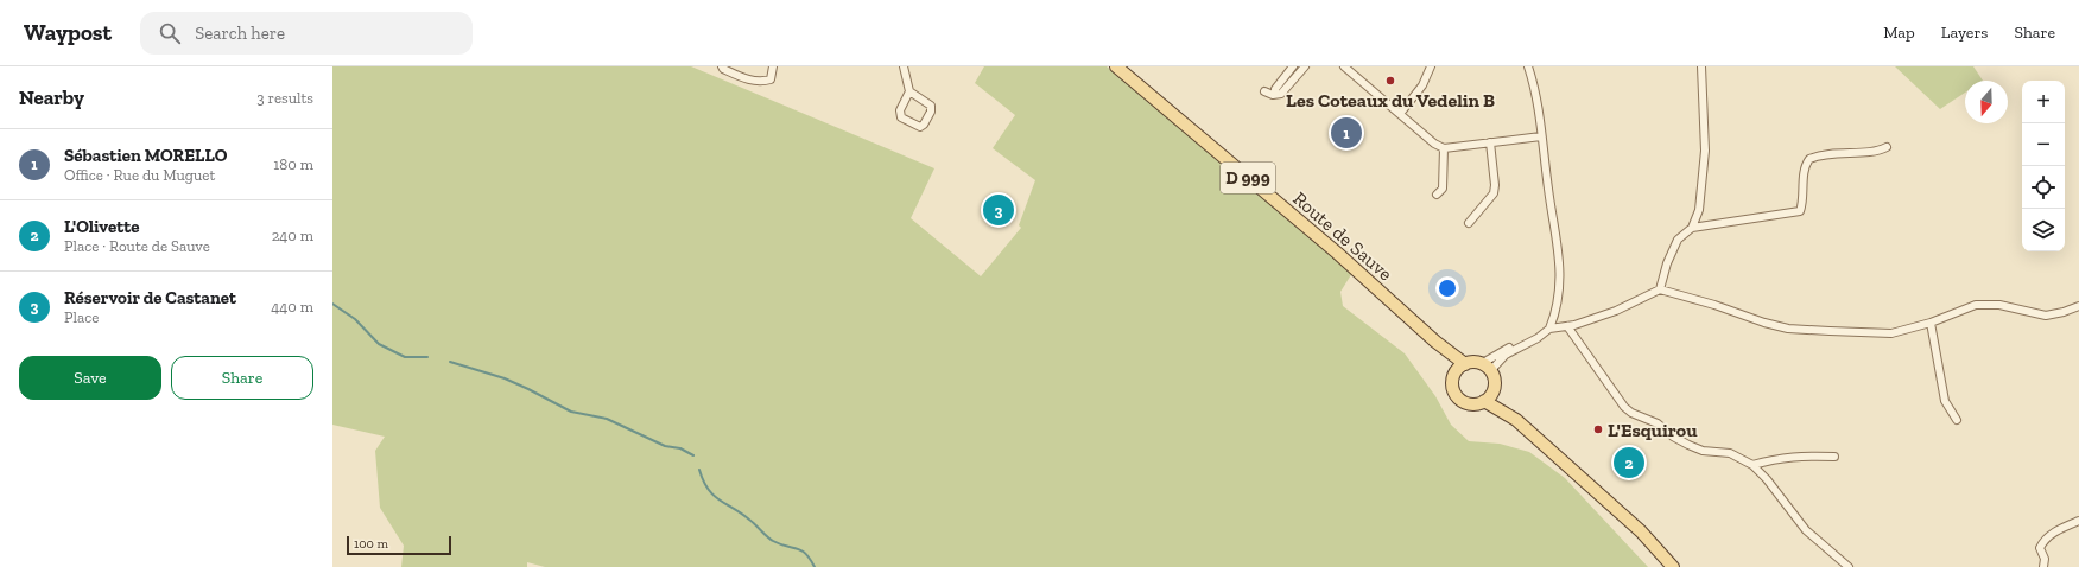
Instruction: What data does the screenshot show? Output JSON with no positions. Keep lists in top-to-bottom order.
{
  "streets": {
    "main road": ["D 999", "Route de Sauve"]
  },
  "places": ["Les Coteaux du Vedelin B", "L'Esquirou"],
  "scale_bar": "100 m",
  "north": "bottom",
  "page": {
    "header": "Waypost",
    "search": "Search here",
    "nav": ["Map", "Layers", "Share"],
    "heading": ["Nearby", "3 results"],
    "map_buttons": ["+", "−"],
    "pins": ["1", "3", "2"],
    "list": [
      {
        "mark": "1",
        "name": "Sébastien MORELLO",
        "note": "Office · Rue du Muguet",
        "value": "180 m"
      },
      {
        "mark": "2",
        "name": "L'Olivette",
        "note": "Place · Route de Sauve",
        "value": "240 m"
      },
      {
        "mark": "3",
        "name": "Réservoir de Castanet",
        "note": "Place",
        "value": "440 m"
      }
    ],
    "buttons": ["Save", "Share"],
    "scale": "100 m"
  }
}
